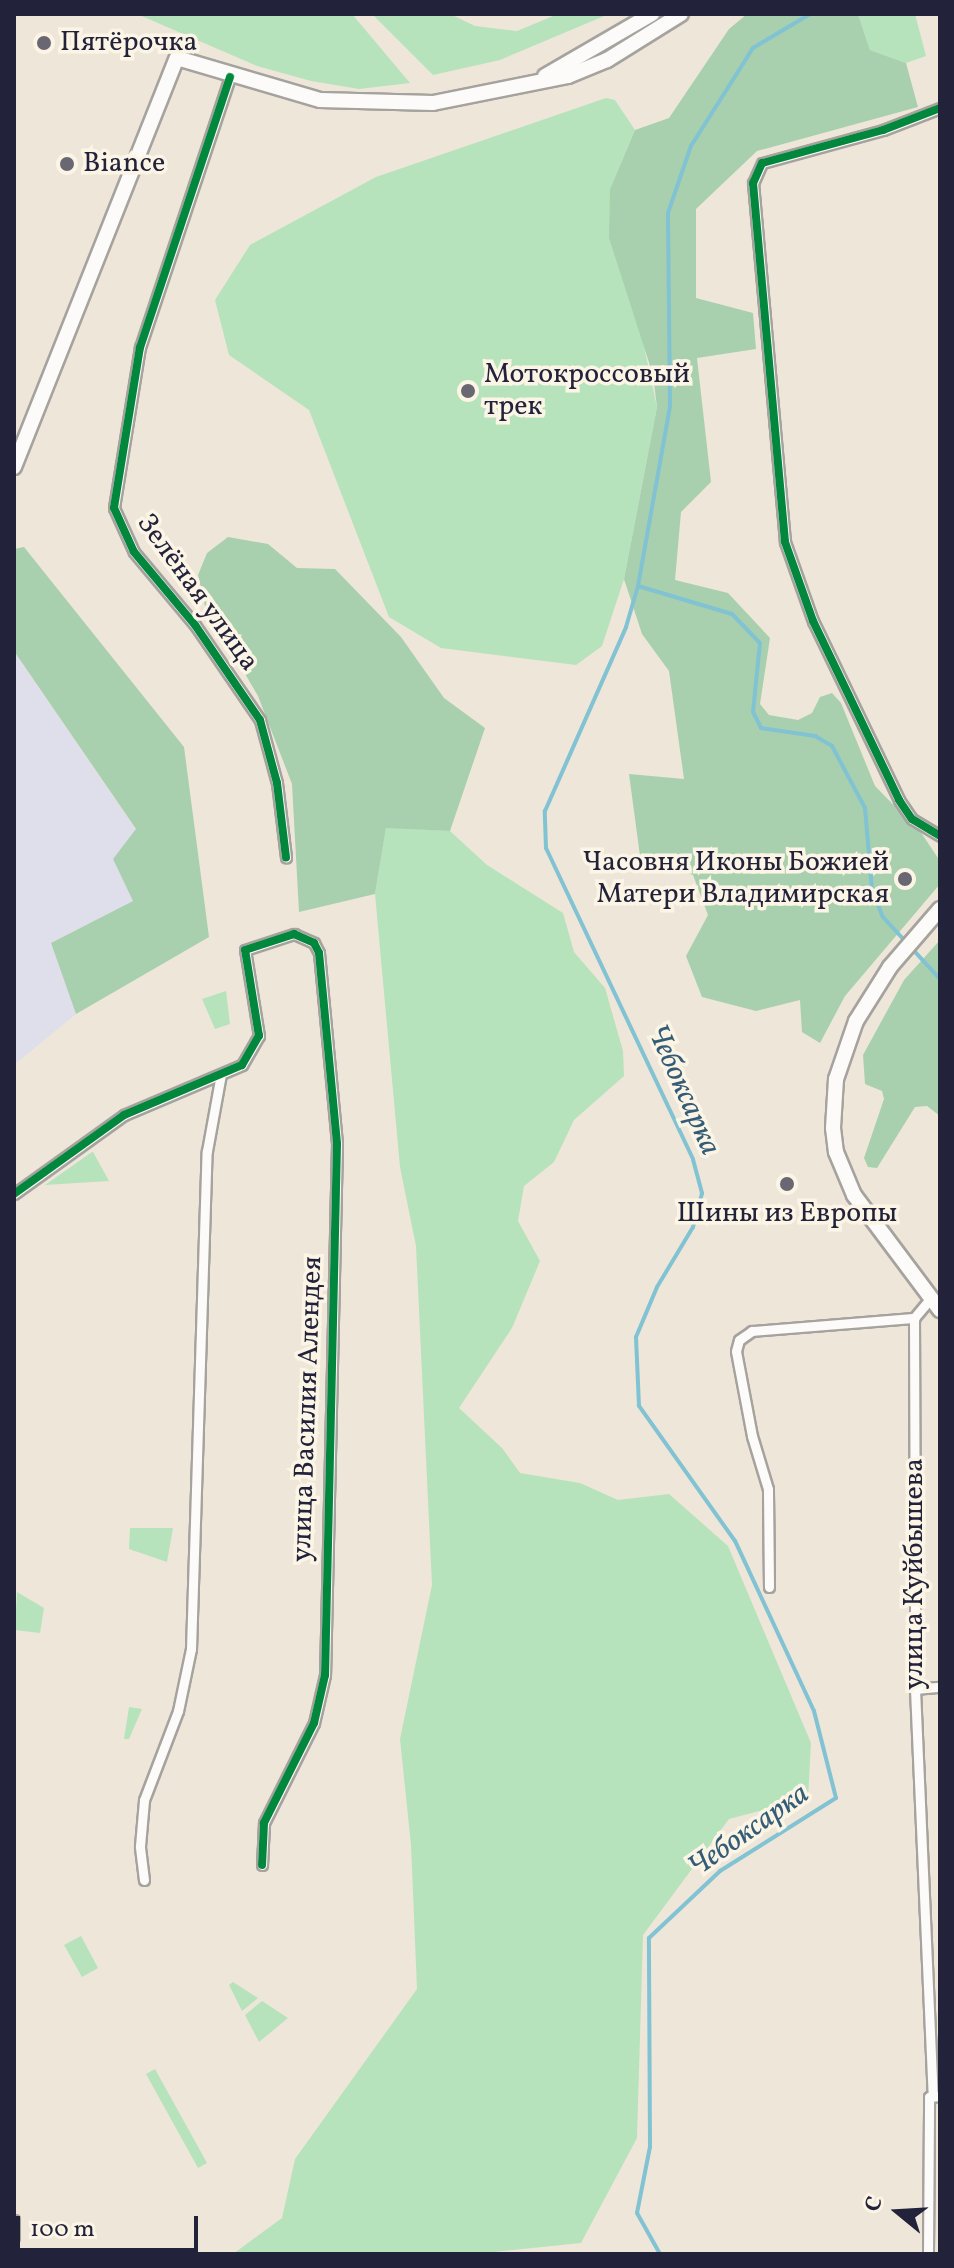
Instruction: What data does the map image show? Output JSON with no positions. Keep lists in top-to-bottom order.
{
  "streets": {
    "street": ["Зелёная улица", "улица Василия Алендея", "улица Куйбышева"]
  },
  "water": ["Чебоксарка"],
  "places": [
    "Пятёрочка",
    "Biance",
    "Мотокроссовый трек",
    "Часовня Иконы Божией Матери Владимирская",
    "Шины из Европы"
  ],
  "scale_bar": "100 m",
  "north": "left"
}
